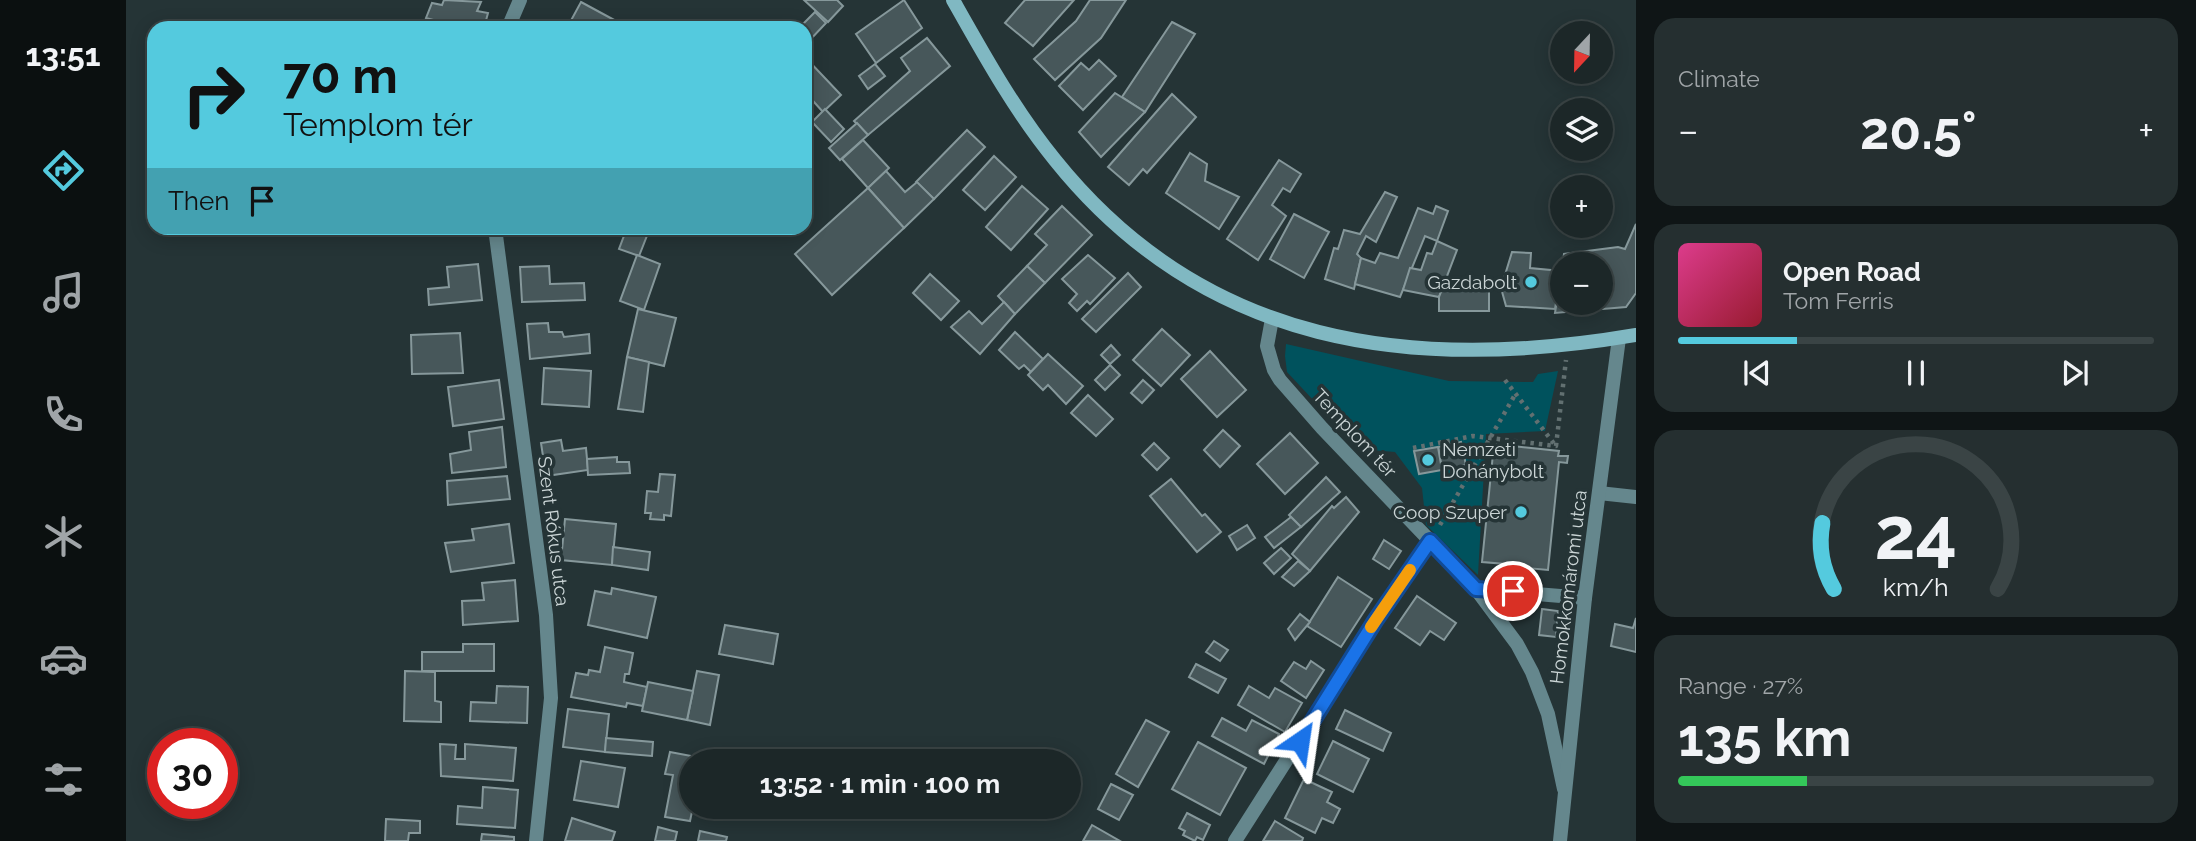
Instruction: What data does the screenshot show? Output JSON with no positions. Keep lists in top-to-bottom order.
{
  "streets": {
    "street": ["Templom tér", "Szent Rókus utca", "Homokkomáromi utca"]
  },
  "crossings": [
    ["Templom tér", "Homokkomáromi utca"]
  ],
  "places": ["Gazdabolt", "Nemzeti Dohánybolt", "Coop Szuper"],
  "north": "bottom",
  "page": {
    "tabs": "13:51",
    "tile": [
      "Climate",
      ["Range · 27%", "135 km"]
    ],
    "map_buttons": ["+", "−"],
    "turn": ["70 m", "Templom tér"],
    "heat": ["−", "20.5°", "+"],
    "then": "Then",
    "song": ["Open Road", "Tom Ferris"],
    "limit": "30",
    "trip": "13:52 · 1 min · 100 m",
    "gauge": ["24", "km/h"]
  }
}
